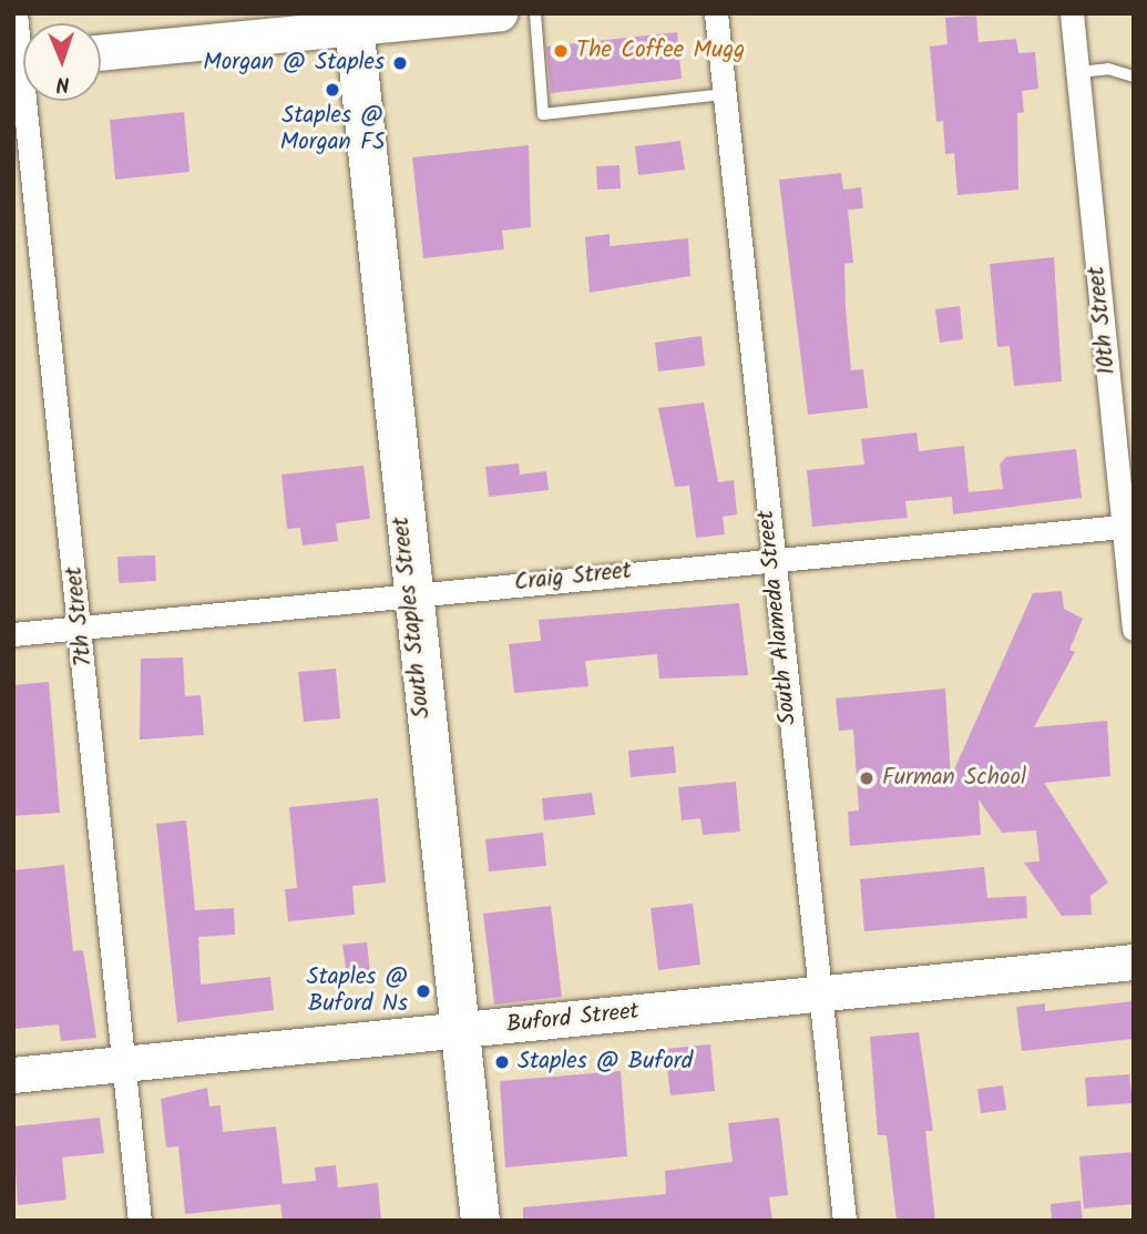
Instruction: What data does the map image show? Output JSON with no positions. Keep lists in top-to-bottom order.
{
  "streets": {
    "main road": ["South Staples Street"],
    "street": [
      "10th Street",
      "Craig Street",
      "7th Street",
      "South Alameda Street",
      "Buford Street"
    ]
  },
  "crossings": [
    ["10th Street", "Craig Street"],
    ["Craig Street", "7th Street"],
    ["Craig Street", "South Staples Street"],
    ["Craig Street", "South Alameda Street"],
    ["7th Street", "Buford Street"],
    ["South Staples Street", "Buford Street"],
    ["South Alameda Street", "Buford Street"]
  ],
  "places": [
    "The Coffee Mugg",
    "Morgan @ Staples",
    "Staples @ Morgan FS",
    "Furman School",
    "Staples @ Buford Ns",
    "Staples @ Buford"
  ],
  "north": "bottom"
}
